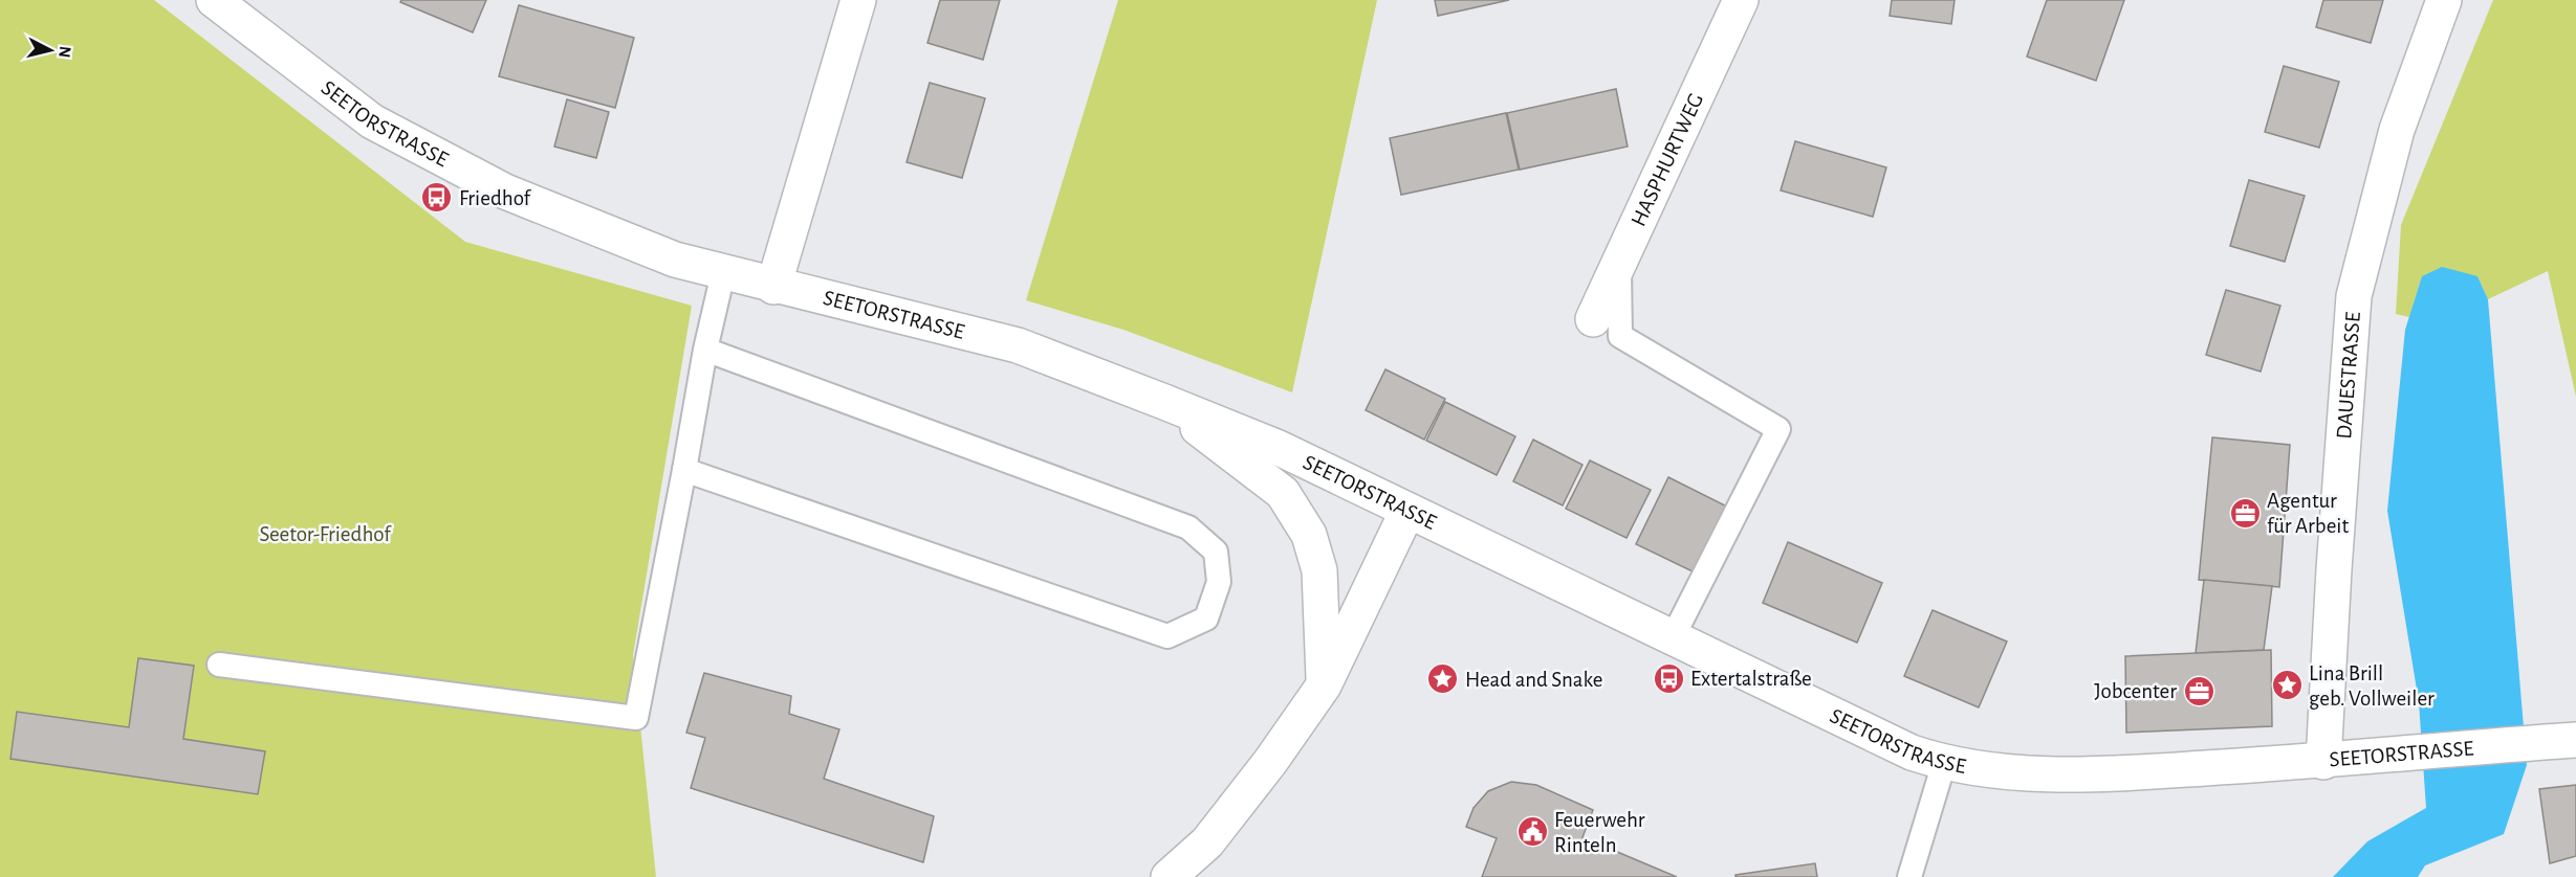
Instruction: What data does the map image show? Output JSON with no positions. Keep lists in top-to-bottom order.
{
  "streets": {
    "street": ["SEETORSTRASSE", "HASPHURTWEG", "DAUESTRASSE"]
  },
  "crossings": [
    ["SEETORSTRASSE", "DAUESTRASSE"]
  ],
  "parks": ["Seetor-Friedhof"],
  "places": {
    "bus stop": ["Friedhof", "Extertalstraße"],
    "office": ["Agentur für Arbeit", "Jobcenter"],
    "place": ["Head and Snake", "Lina Brill geb. Vollweiler"],
    "public building": ["Feuerwehr Rinteln"]
  },
  "north": "right"
}
